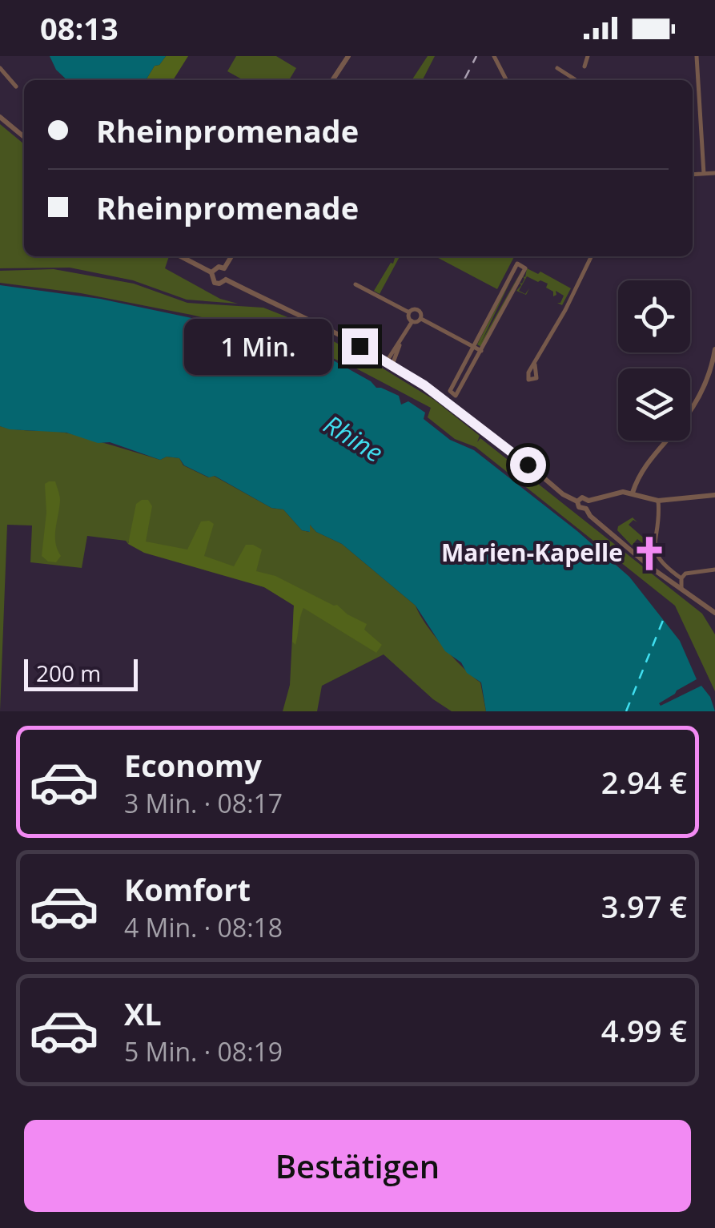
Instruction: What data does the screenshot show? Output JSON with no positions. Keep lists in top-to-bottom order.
{
  "water": ["Rhine"],
  "places": {
    "church": ["Marien-Kapelle"]
  },
  "scale_bar": "200 m",
  "page": {
    "status": "08:13",
    "banner": ["Rheinpromenade", "Rheinpromenade"],
    "bubble": "1 Min.",
    "scale": "200 m",
    "list": [
      {
        "name": "Economy",
        "note": "3 Min. · 08:17",
        "value": "2.94 €"
      },
      {
        "name": "Komfort",
        "note": "4 Min. · 08:18",
        "value": "3.97 €"
      },
      {
        "name": "XL",
        "note": "5 Min. · 08:19",
        "value": "4.99 €"
      }
    ],
    "buttons": "Bestätigen"
  }
}
